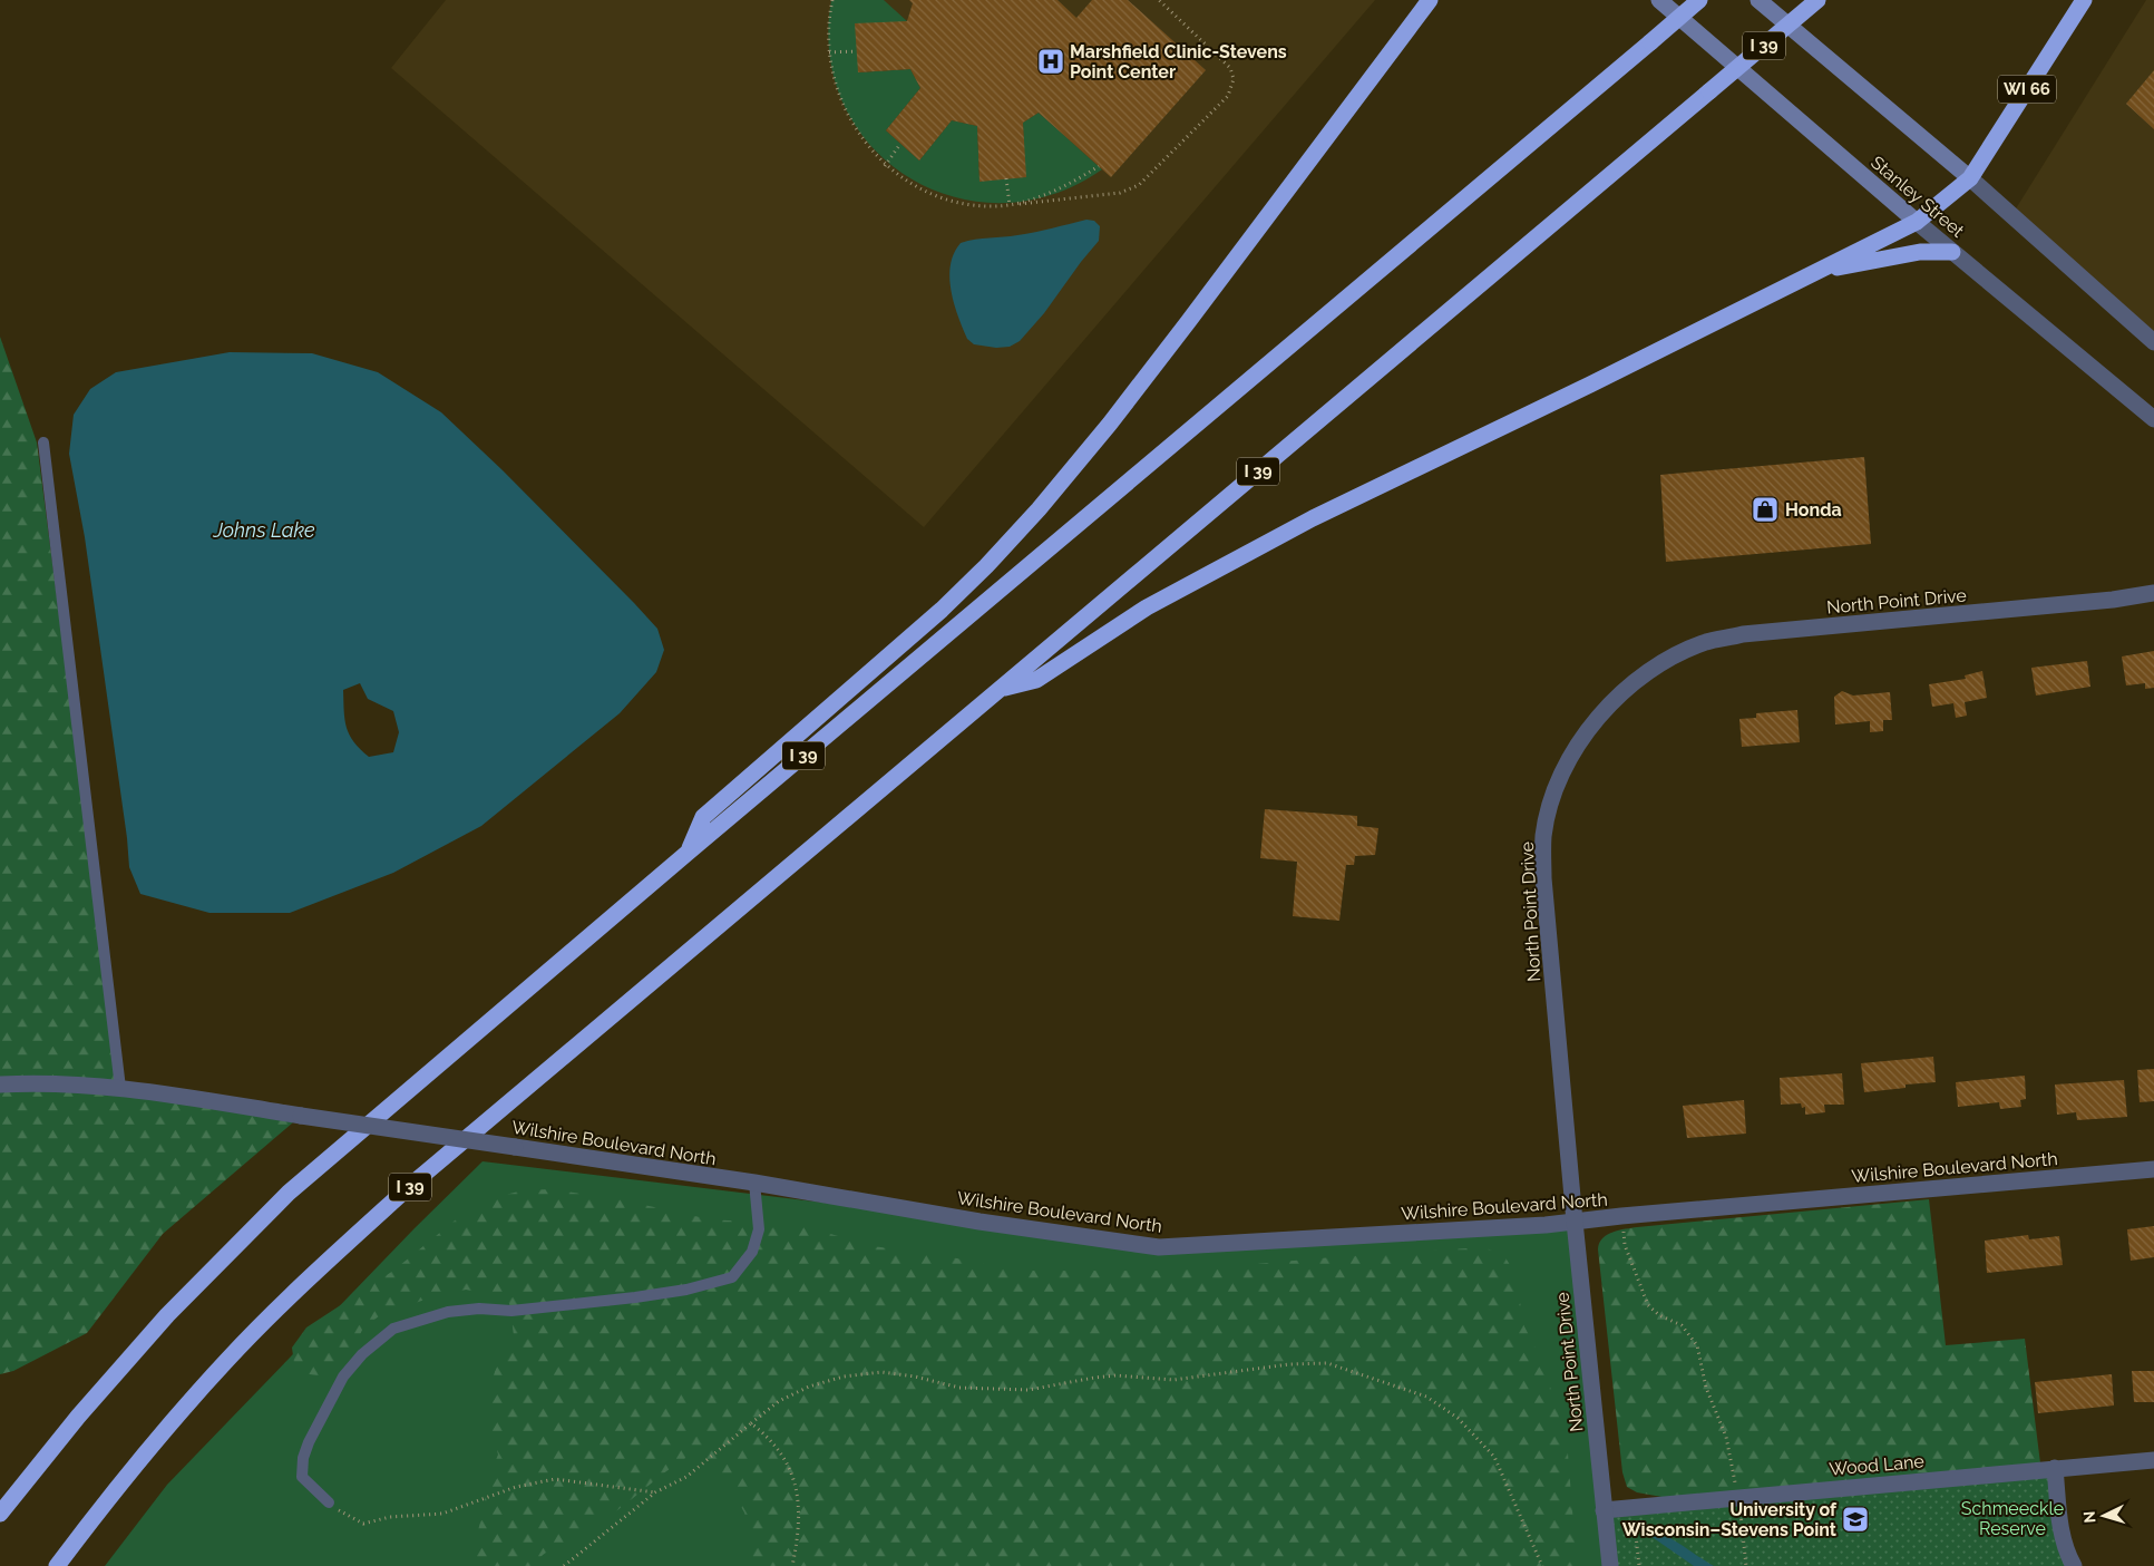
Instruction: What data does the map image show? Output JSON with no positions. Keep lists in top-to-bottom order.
{
  "streets": {
    "highway": ["I 39", "WI 66"],
    "main road": ["Stanley Street"],
    "street": ["North Point Drive", "Wilshire Boulevard North", "Wood Lane"]
  },
  "crossings": [
    ["North Point Drive", "Wilshire Boulevard North"],
    ["North Point Drive", "Wood Lane"]
  ],
  "water": ["Johns Lake"],
  "parks": ["Schmeeckle Reserve"],
  "places": {
    "hospital": ["Marshfield Clinic-Stevens Point Center"],
    "shop": ["Honda"],
    "school or university": ["University of Wisconsin–Stevens Point"]
  },
  "north": "left"
}
